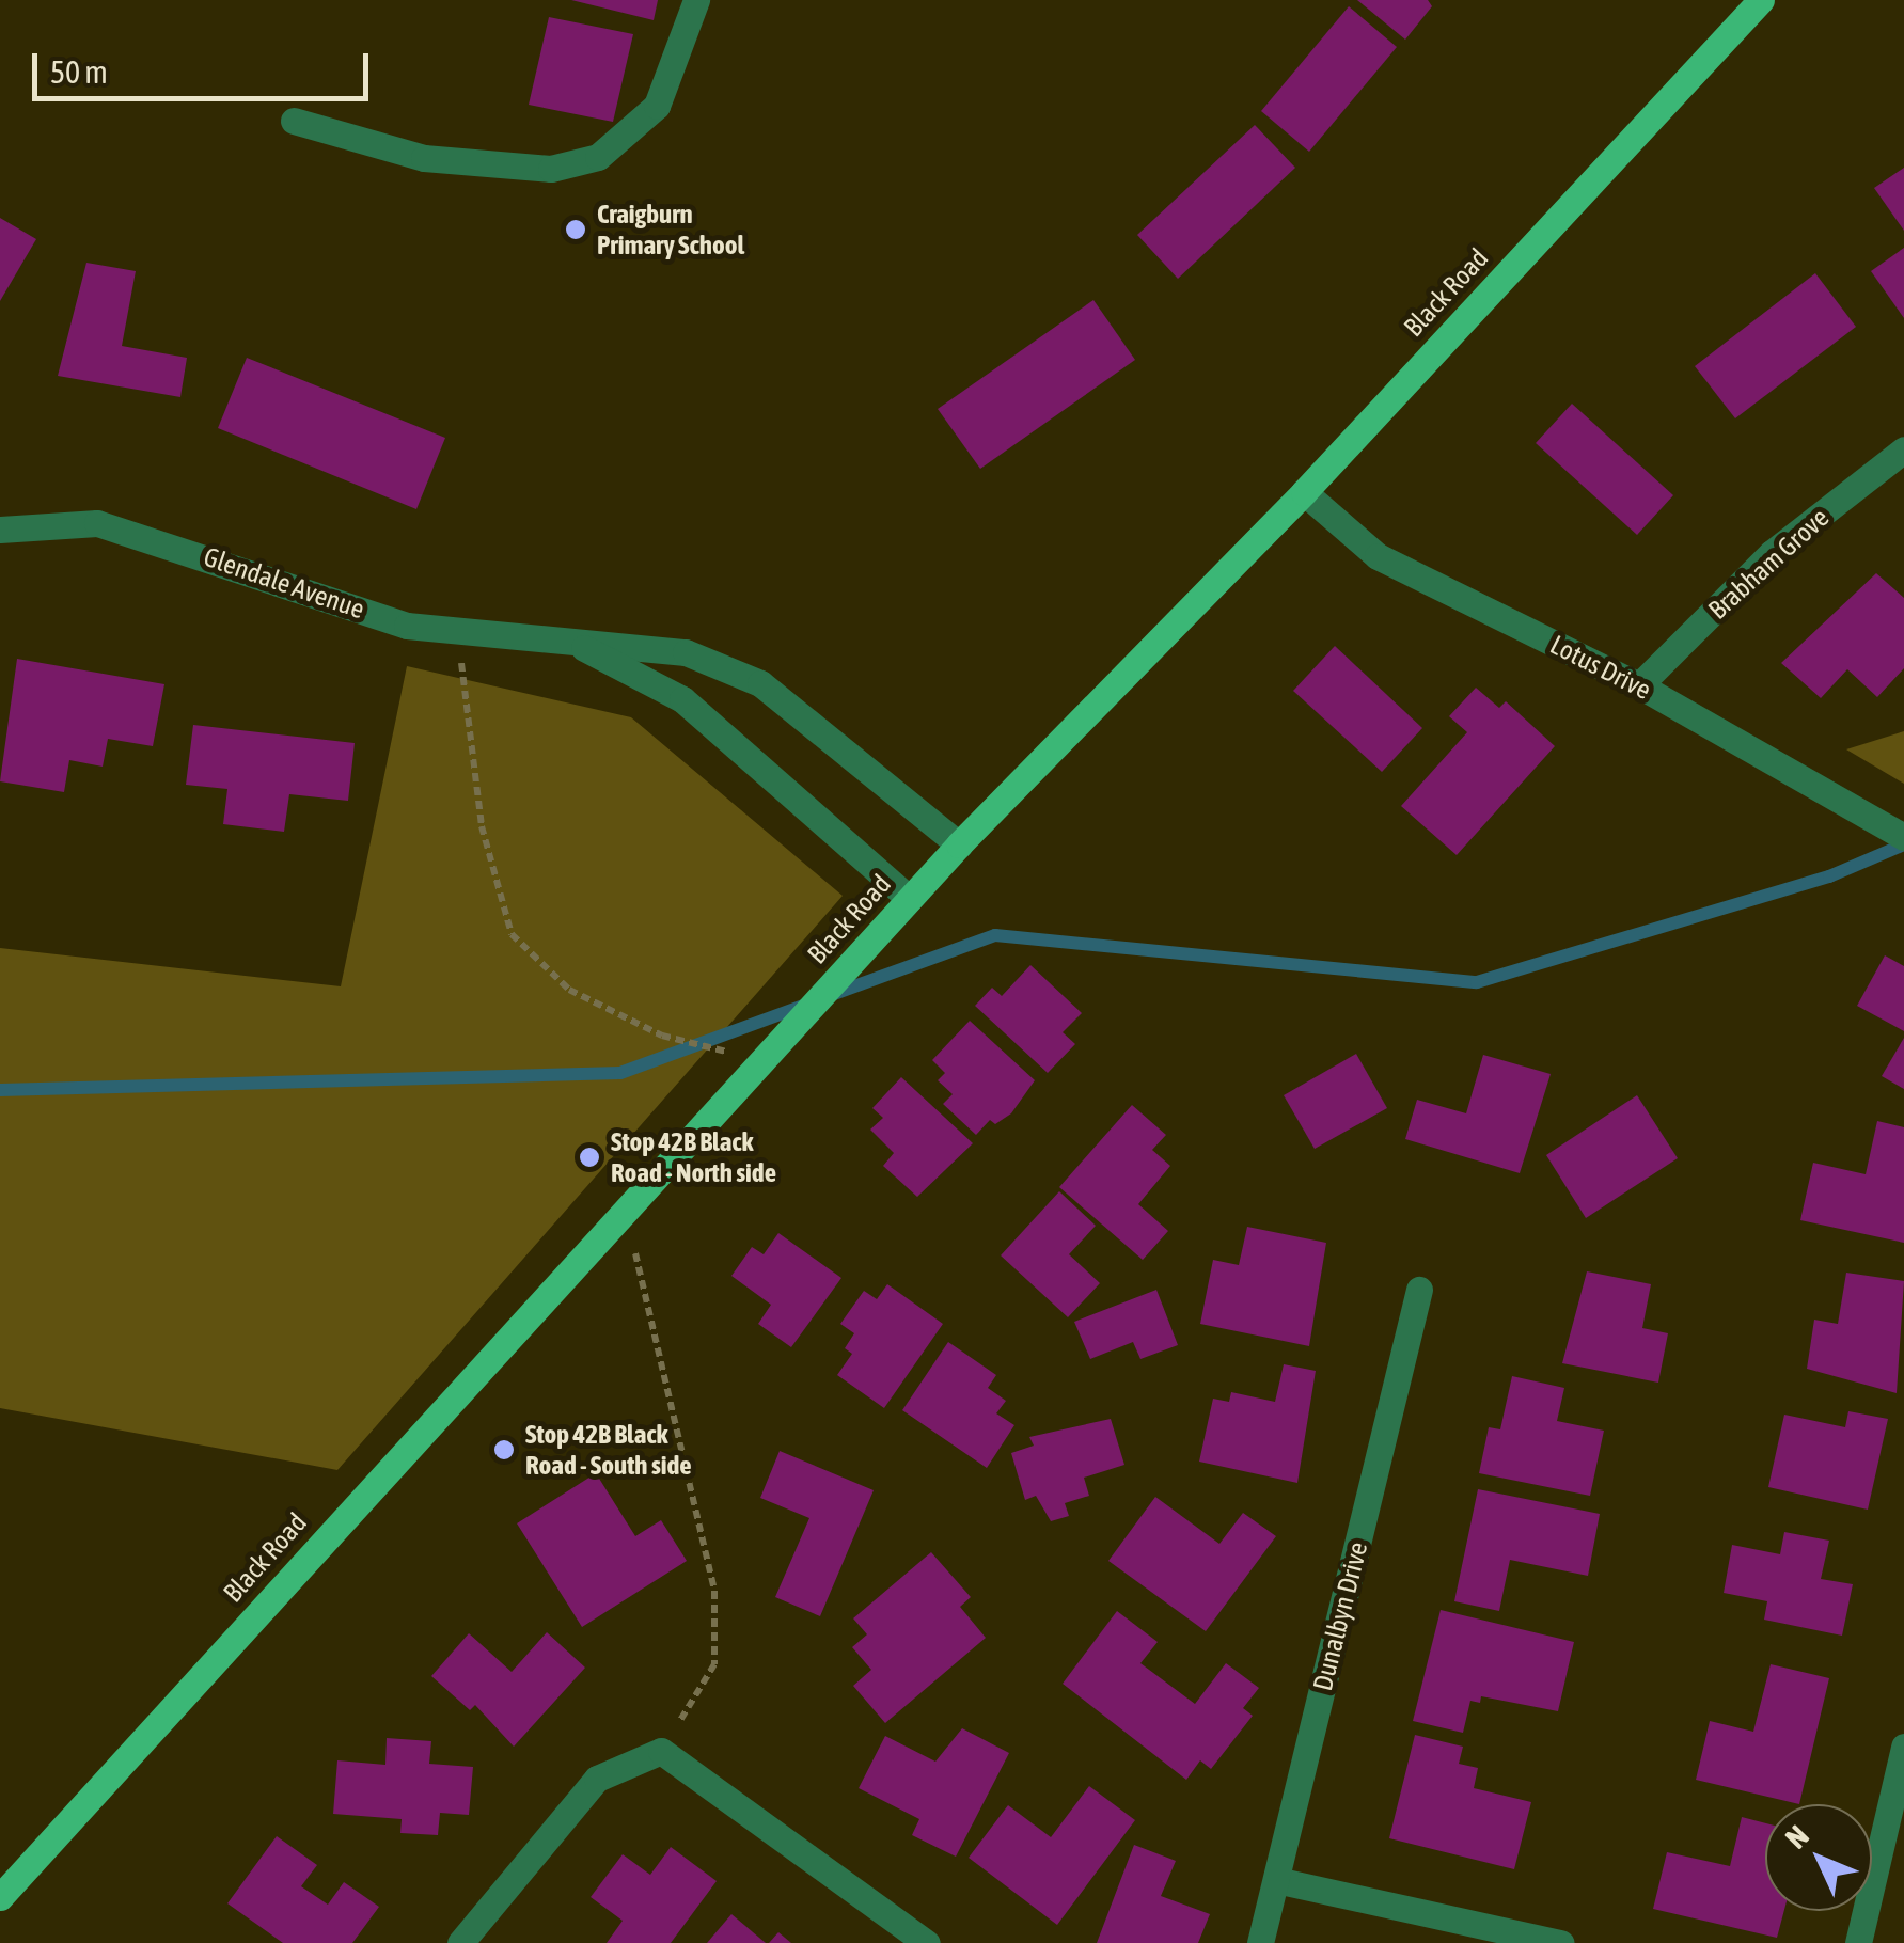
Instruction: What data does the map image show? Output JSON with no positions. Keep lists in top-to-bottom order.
{
  "streets": {
    "main road": ["Black Road"],
    "street": [
      "Brabham Grove",
      "Glendale Avenue",
      "Lotus Drive",
      "Dunalbyn Drive"
    ]
  },
  "crossings": [
    ["Black Road", "Glendale Avenue"],
    ["Black Road", "Lotus Drive"],
    ["Brabham Grove", "Lotus Drive"]
  ],
  "places": ["Craigburn Primary School", "Stop 42B Black Road - North side", "Stop 42B Black Road - South side"],
  "scale_bar": "50 m",
  "north": "top left"
}
